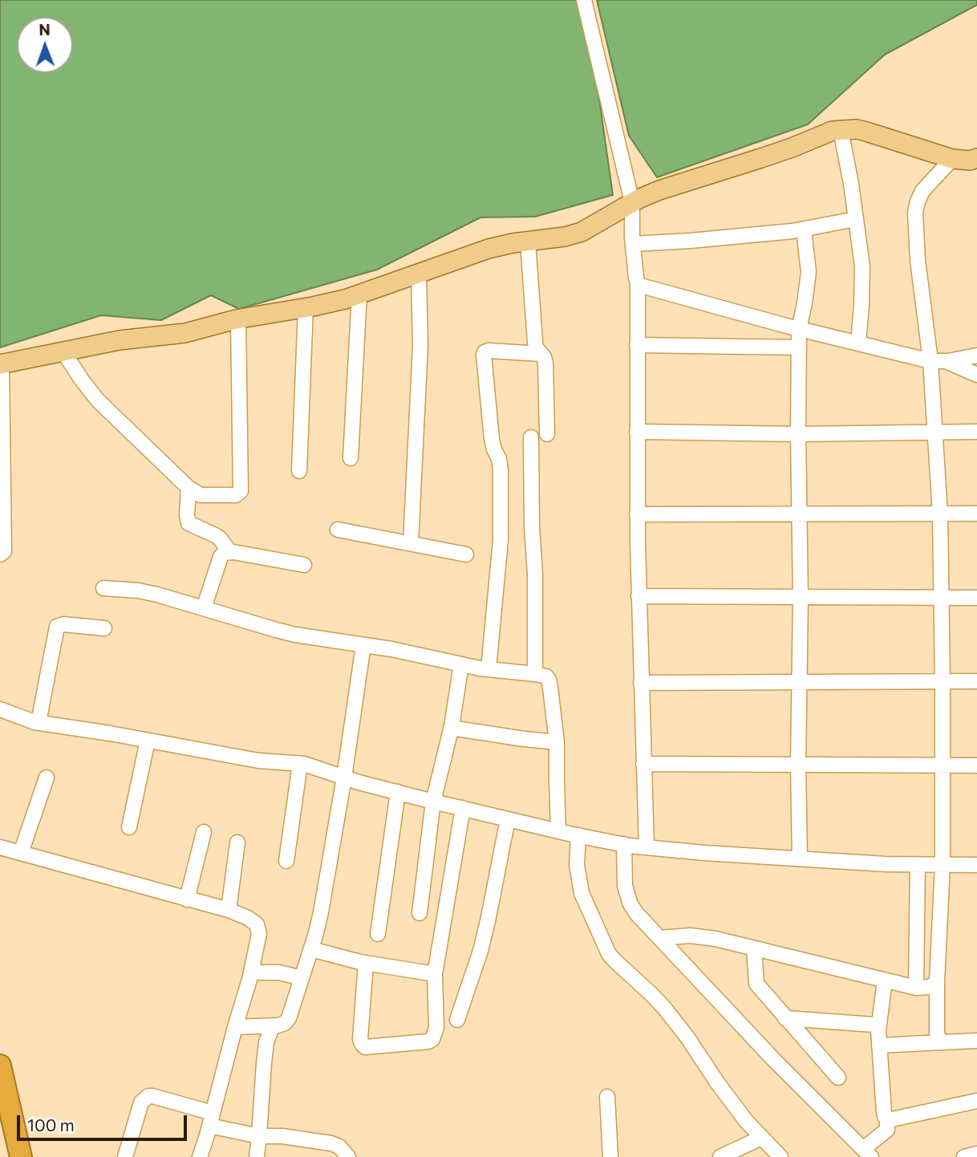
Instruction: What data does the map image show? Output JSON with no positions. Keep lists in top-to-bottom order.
{
  "scale_bar": "100 m",
  "north": "top"
}
